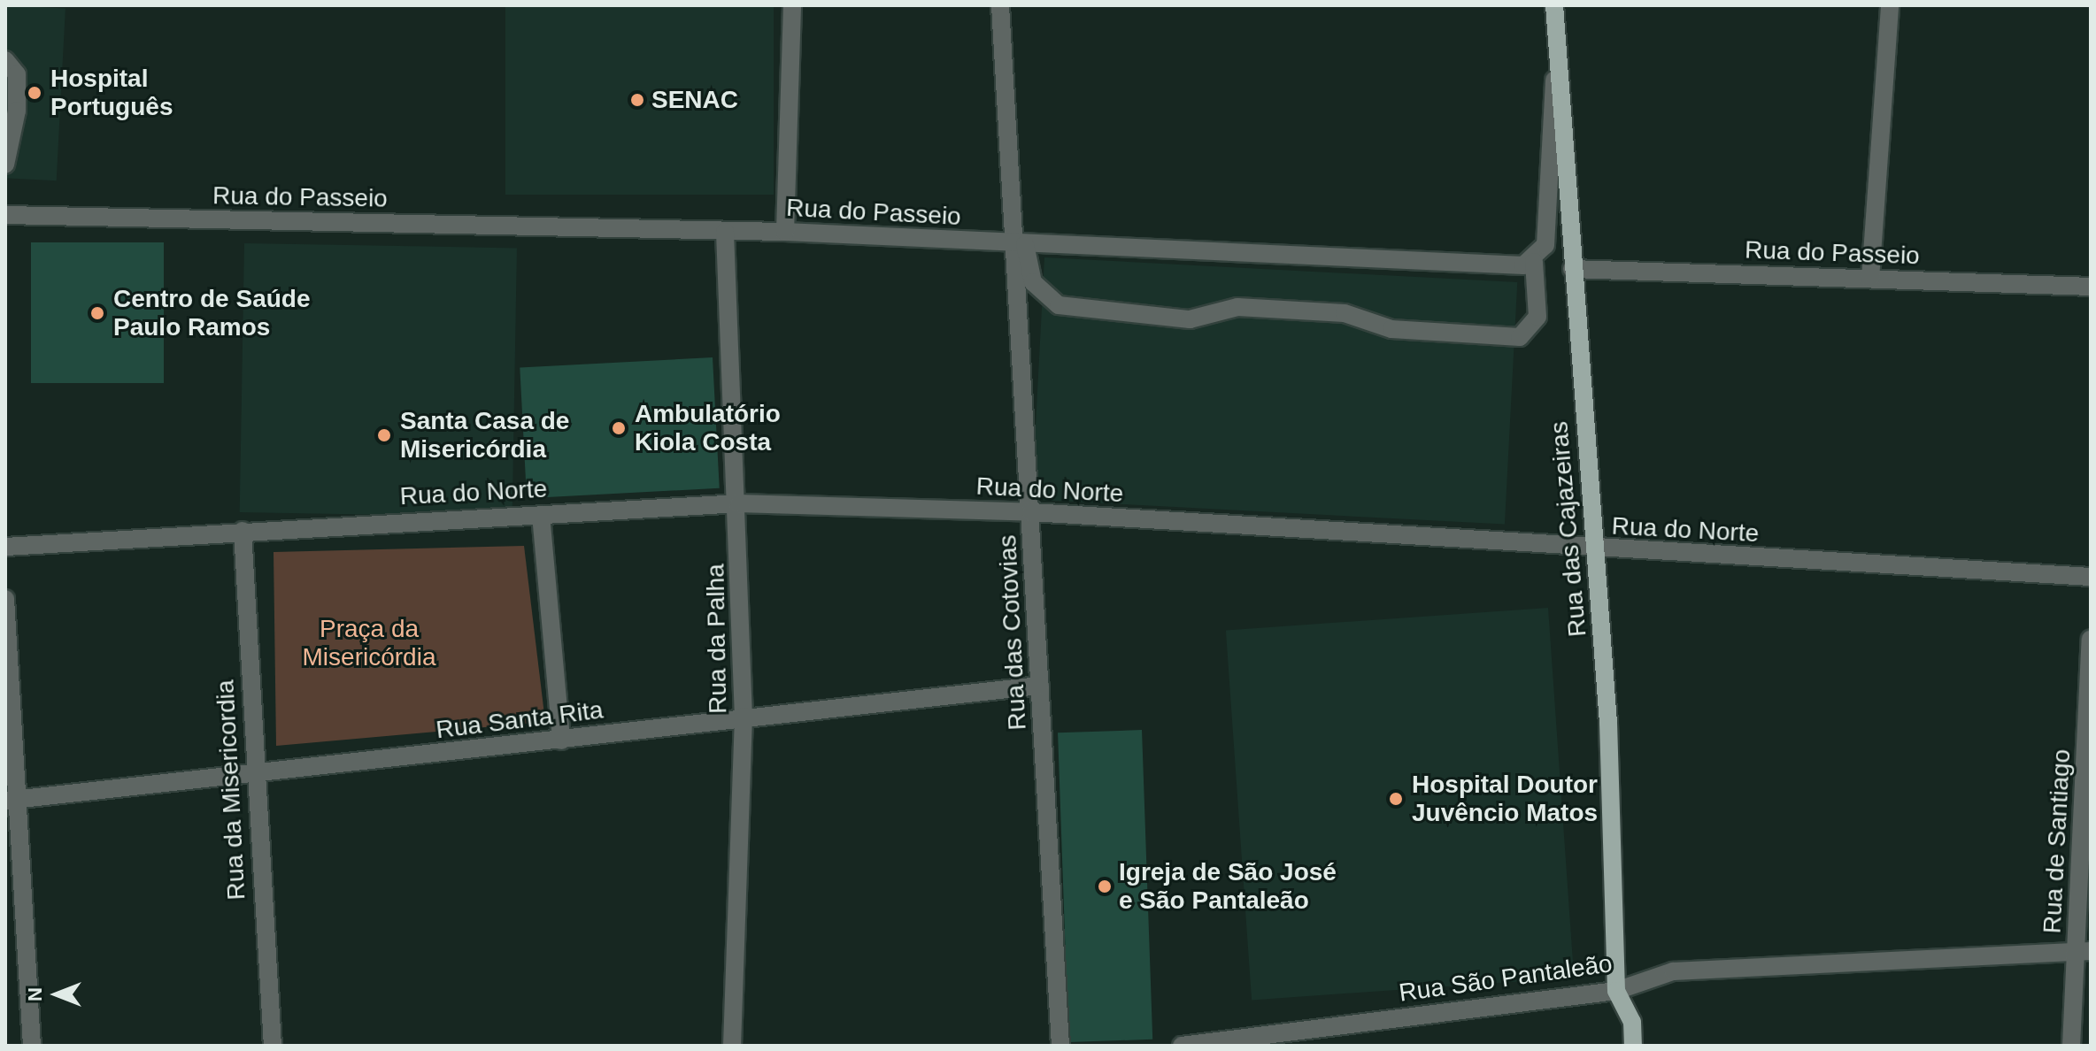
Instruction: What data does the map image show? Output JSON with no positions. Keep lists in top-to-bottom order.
{
  "streets": {
    "main road": ["Rua das Cajazeiras"],
    "street": [
      "Rua do Passeio",
      "Rua do Norte",
      "Rua das Cotovias",
      "Rua da Palha",
      "Rua Santa Rita",
      "Rua da Misericordia",
      "Rua de Santiago",
      "Rua São Pantaleão"
    ]
  },
  "crossings": [
    ["Rua do Passeio", "Rua das Cajazeiras"],
    ["Rua do Passeio", "Rua das Cotovias"],
    ["Rua do Passeio", "Rua da Palha"],
    ["Rua do Norte", "Rua das Cajazeiras"],
    ["Rua do Norte", "Rua das Cotovias"],
    ["Rua do Norte", "Rua da Palha"],
    ["Rua do Norte", "Rua da Misericordia"],
    ["Rua das Cajazeiras", "Rua São Pantaleão"],
    ["Rua das Cotovias", "Rua Santa Rita"],
    ["Rua da Palha", "Rua Santa Rita"],
    ["Rua Santa Rita", "Rua da Misericordia"],
    ["Rua de Santiago", "Rua São Pantaleão"]
  ],
  "parks": ["Praça da Misericórdia"],
  "places": [
    "Hospital Português",
    "SENAC",
    "Centro de Saúde Paulo Ramos",
    "Ambulatório Kiola Costa",
    "Santa Casa de Misericórdia",
    "Hospital Doutor Juvêncio Matos",
    "Igreja de São José e São Pantaleão"
  ],
  "north": "left"
}
